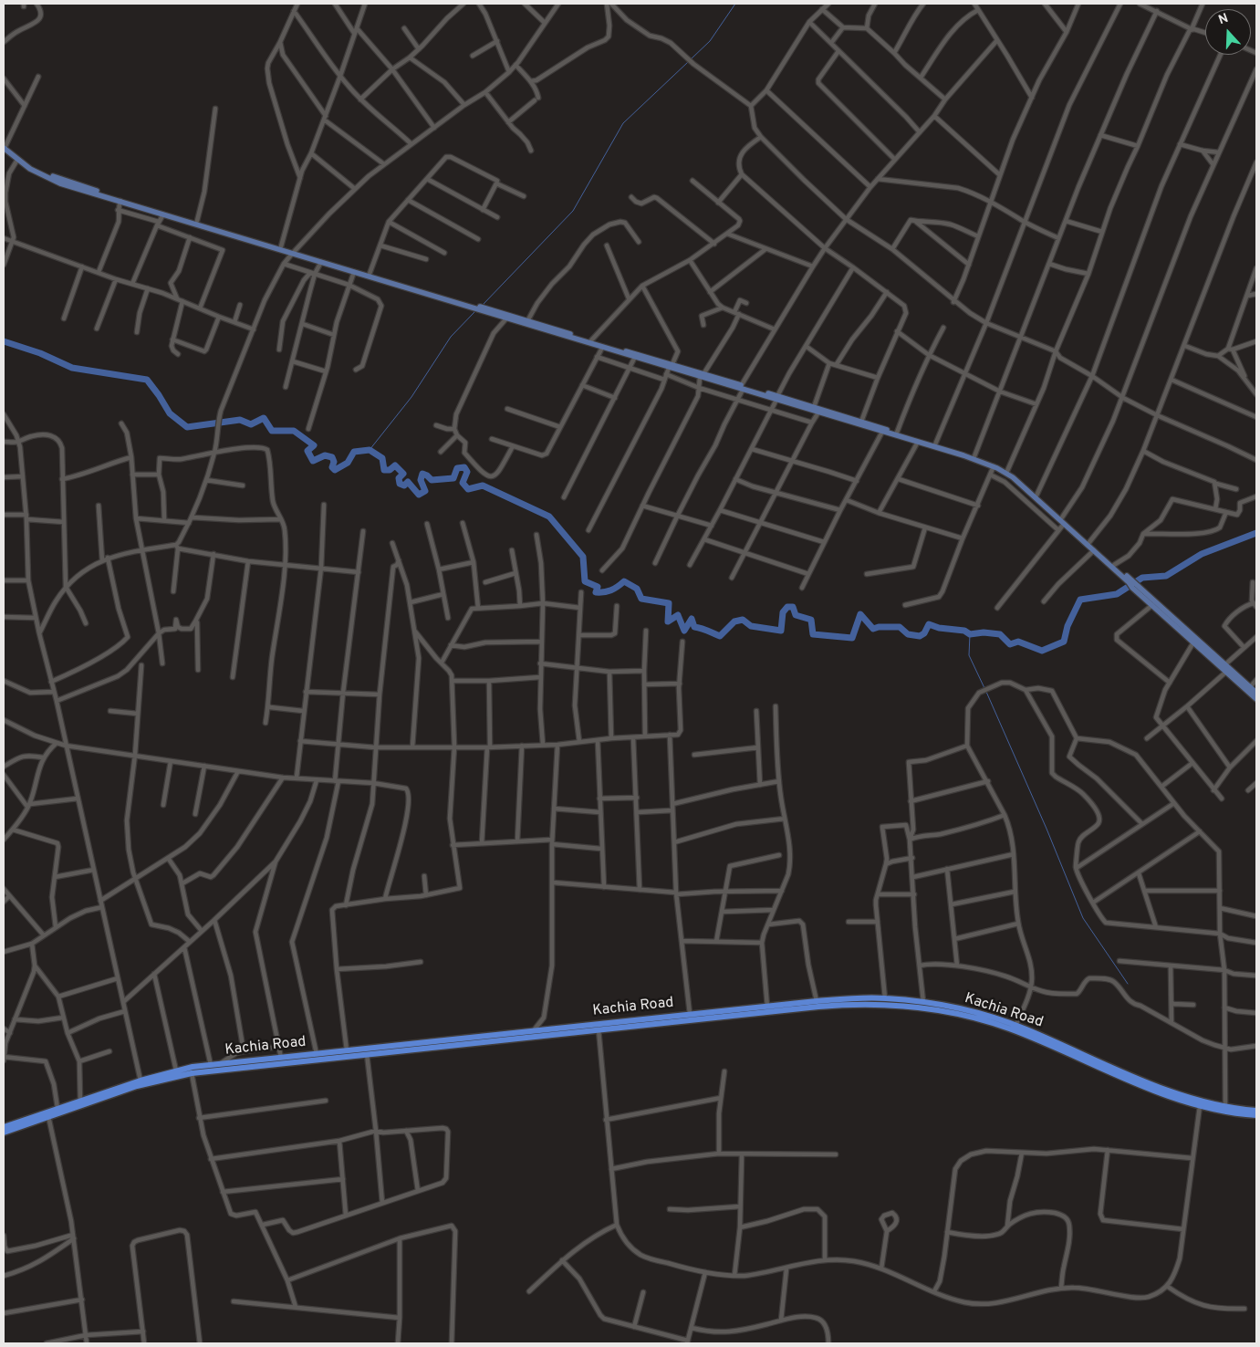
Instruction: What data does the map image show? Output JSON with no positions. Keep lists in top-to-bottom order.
{
  "streets": {
    "highway": ["Kachia Road"]
  },
  "north": "top"
}
